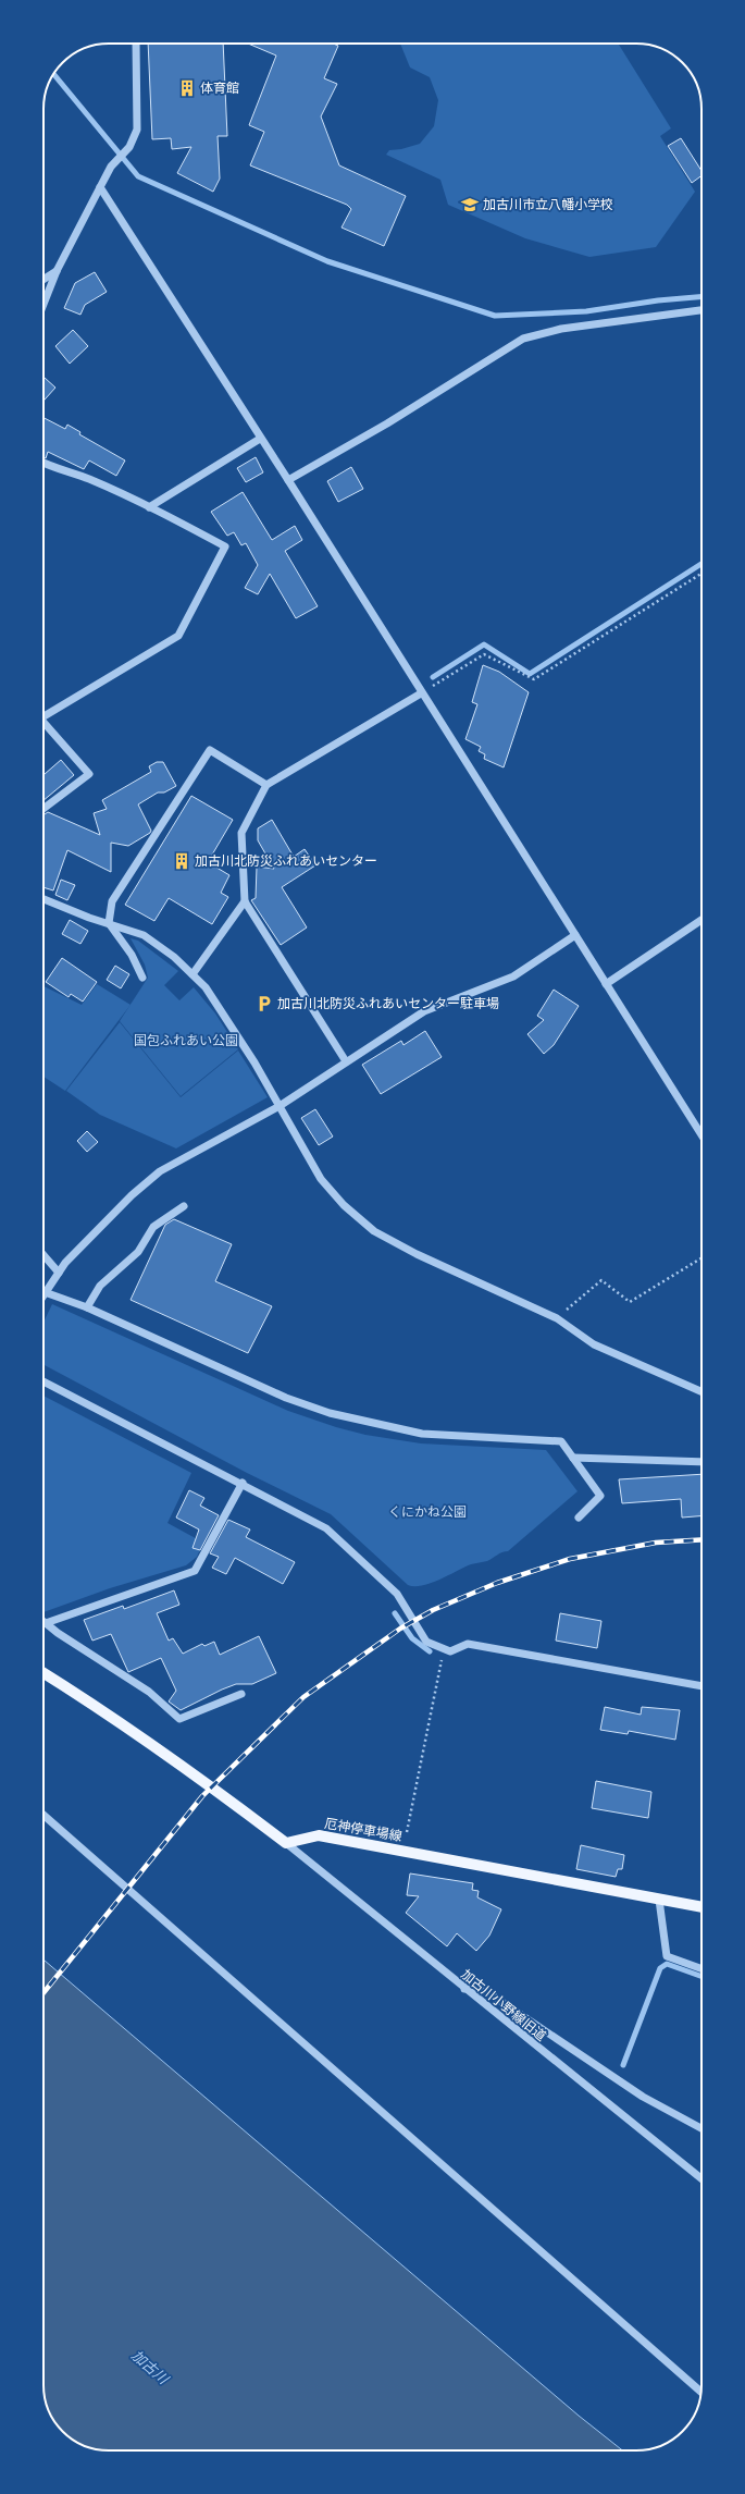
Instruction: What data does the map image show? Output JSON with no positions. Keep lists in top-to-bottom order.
{
  "streets": {
    "main road": ["厄神停車場線"],
    "street": ["加古川小野線旧道"]
  },
  "crossings": [
    ["厄神停車場線", "加古川小野線旧道"]
  ],
  "water": ["加古川"],
  "parks": ["国包ふれあい公園", "くにかね公園"],
  "places": {
    "building": ["体育館", "加古川北防災ふれあいセンター"],
    "school or university": ["加古川市立八幡小学校"],
    "parking": ["加古川北防災ふれあいセンター駐車場"]
  }
}
